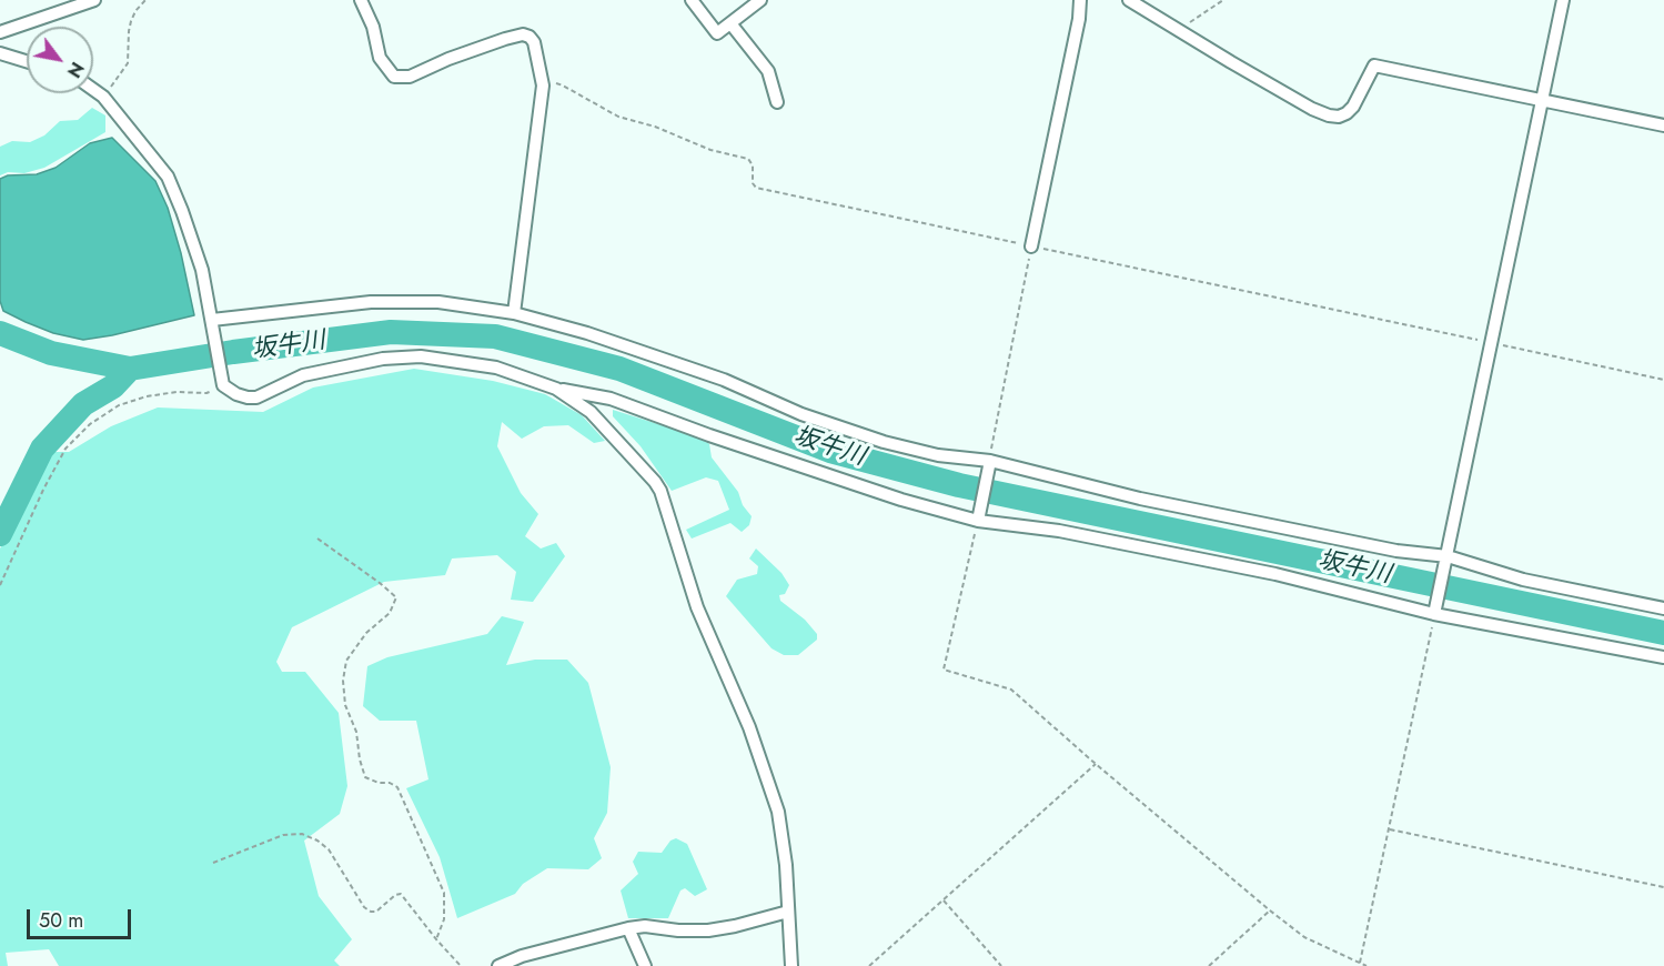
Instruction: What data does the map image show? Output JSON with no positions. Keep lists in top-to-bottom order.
{
  "water": ["坂牛川"],
  "scale_bar": "50 m",
  "north": "bottom right"
}
